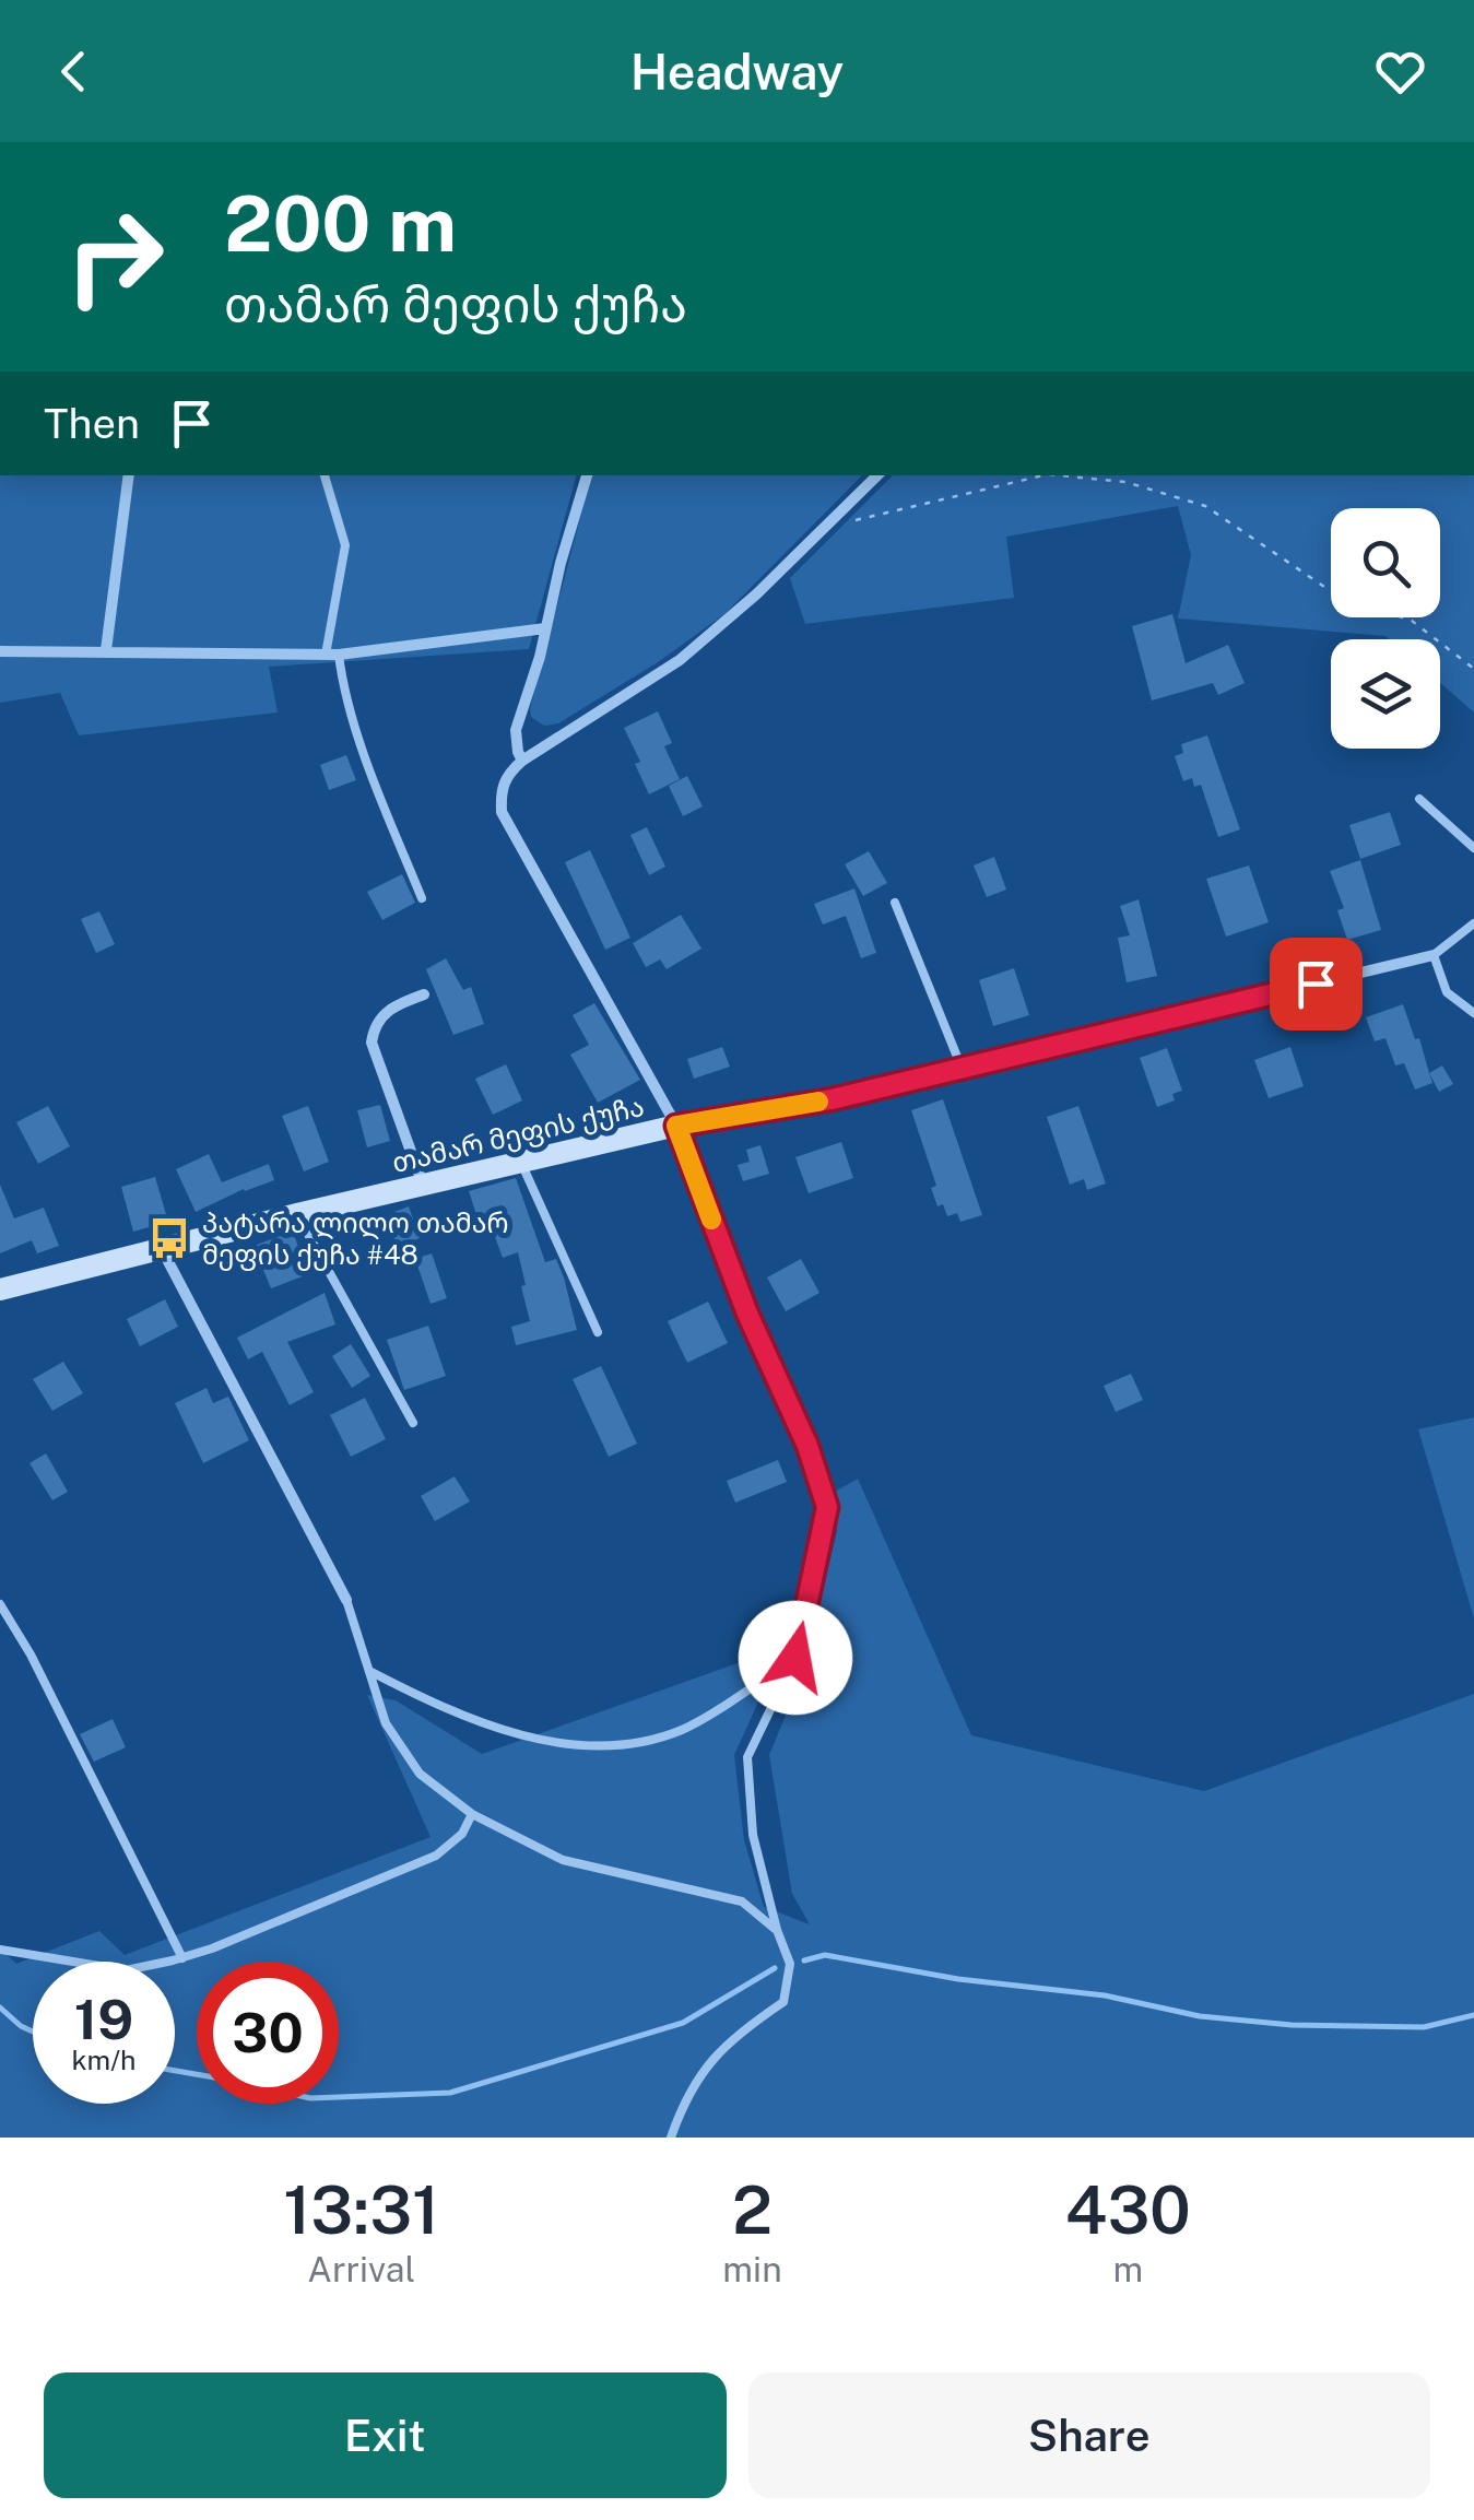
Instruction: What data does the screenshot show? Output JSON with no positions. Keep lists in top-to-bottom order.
{
  "streets": {
    "street": ["თამარ მეფის ქუჩა"]
  },
  "places": {
    "bus stop": ["პატარა ლილო თამარ მეფის ქუჩა #48"]
  },
  "page": {
    "header": "Headway",
    "turn": ["200 m", "თამარ მეფის ქუჩა"],
    "then": "Then",
    "speed": "19 km/h",
    "limit": "30",
    "eta": [
      "13:31",
      "Arrival",
      "2",
      "min",
      "430",
      "m"
    ],
    "buttons": ["Exit", "Share"]
  }
}
